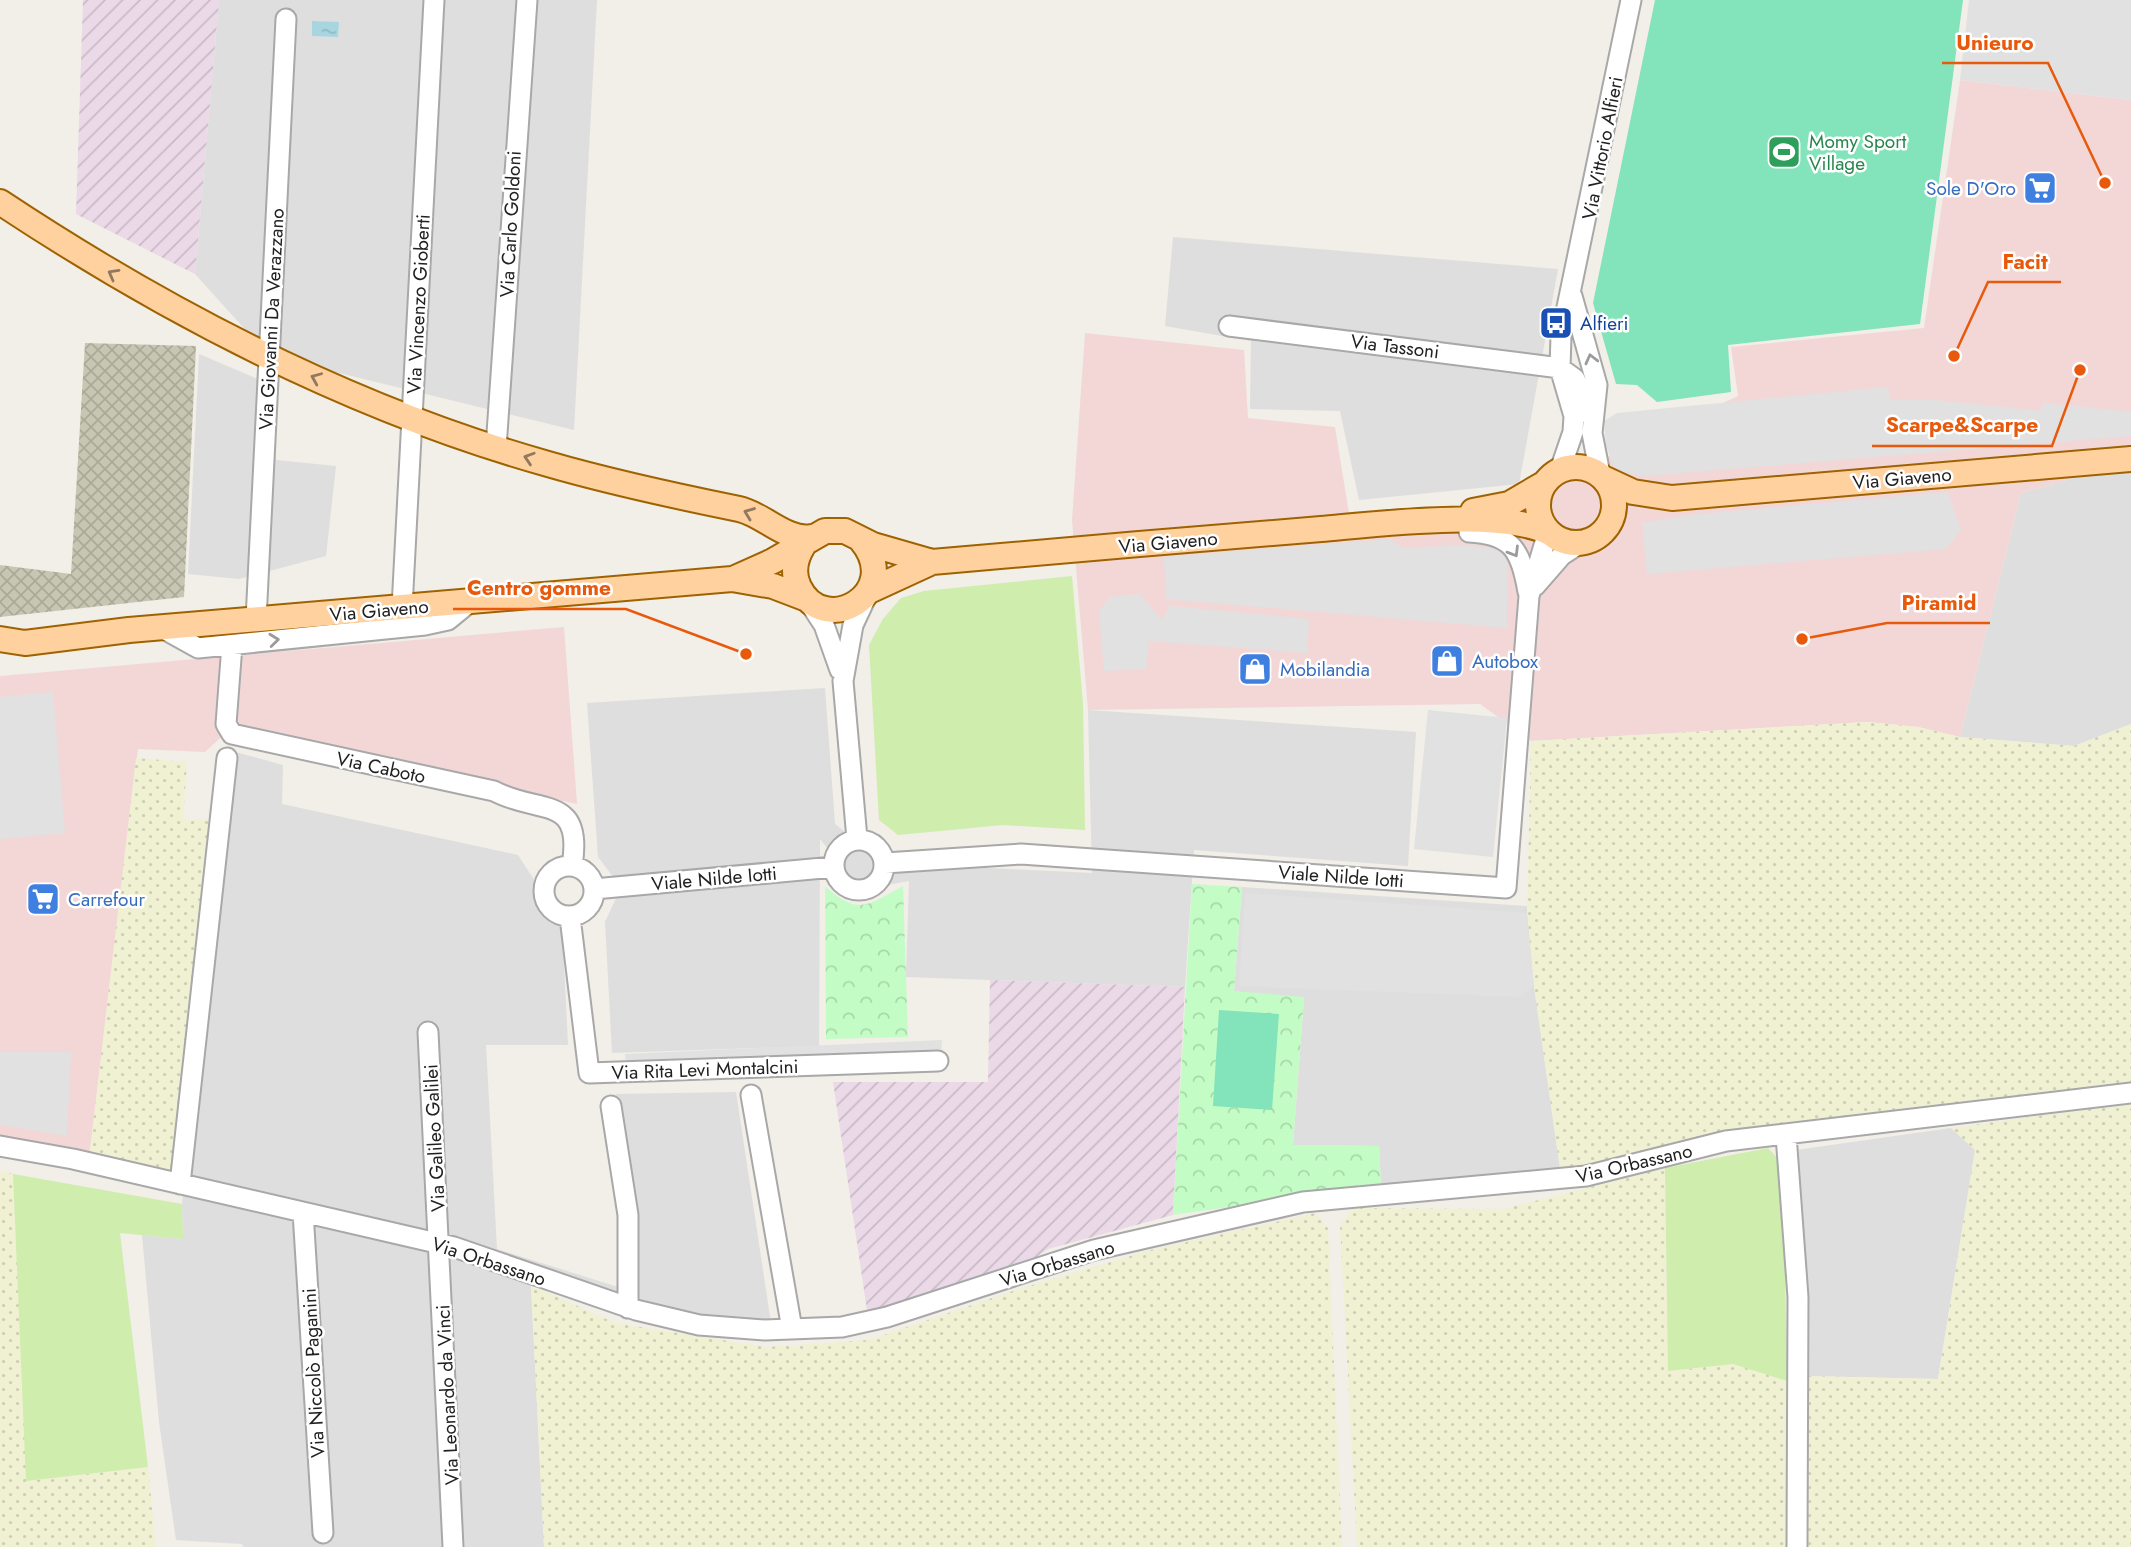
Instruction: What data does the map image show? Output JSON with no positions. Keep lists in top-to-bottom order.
{
  "streets": {
    "main road": ["Via Giaveno"],
    "street": [
      "Via Vittorio Alfieri",
      "Via Carlo Goldoni",
      "Via Vincenzo Gioberti",
      "Via Giovanni Da Verazzano",
      "Via Tassoni",
      "Via Caboto",
      "Viale Nilde Iotti",
      "Via Rita Levi Montalcini",
      "Via Galileo Galilei",
      "Via Orbassano",
      "Via Niccolò Paganini",
      "Via Leonardo da Vinci"
    ]
  },
  "crossings": [
    ["Via Vittorio Alfieri", "Via Tassoni"],
    ["Via Vittorio Alfieri", "Via Giaveno"],
    ["Via Vincenzo Gioberti", "Via Giaveno"],
    ["Via Giovanni Da Verazzano", "Via Giaveno"],
    ["Via Giaveno", "Viale Nilde Iotti"],
    ["Via Caboto", "Viale Nilde Iotti"],
    ["Via Caboto", "Via Rita Levi Montalcini"],
    ["Viale Nilde Iotti", "Via Rita Levi Montalcini"],
    ["Via Galileo Galilei", "Via Orbassano"],
    ["Via Galileo Galilei", "Via Leonardo da Vinci"],
    ["Via Orbassano", "Via Niccolò Paganini"],
    ["Via Orbassano", "Via Leonardo da Vinci"]
  ],
  "places": {
    "sports": ["Momy Sport Village"],
    "other": [
      "Unieuro",
      "Facit",
      "Scarpe&Scarpe",
      "Piramid",
      "Centro gomme"
    ],
    "supermarket": ["Sole D'Oro", "Carrefour"],
    "bus stop": ["Alfieri"],
    "shop": ["Autobox", "Mobilandia"]
  }
}
